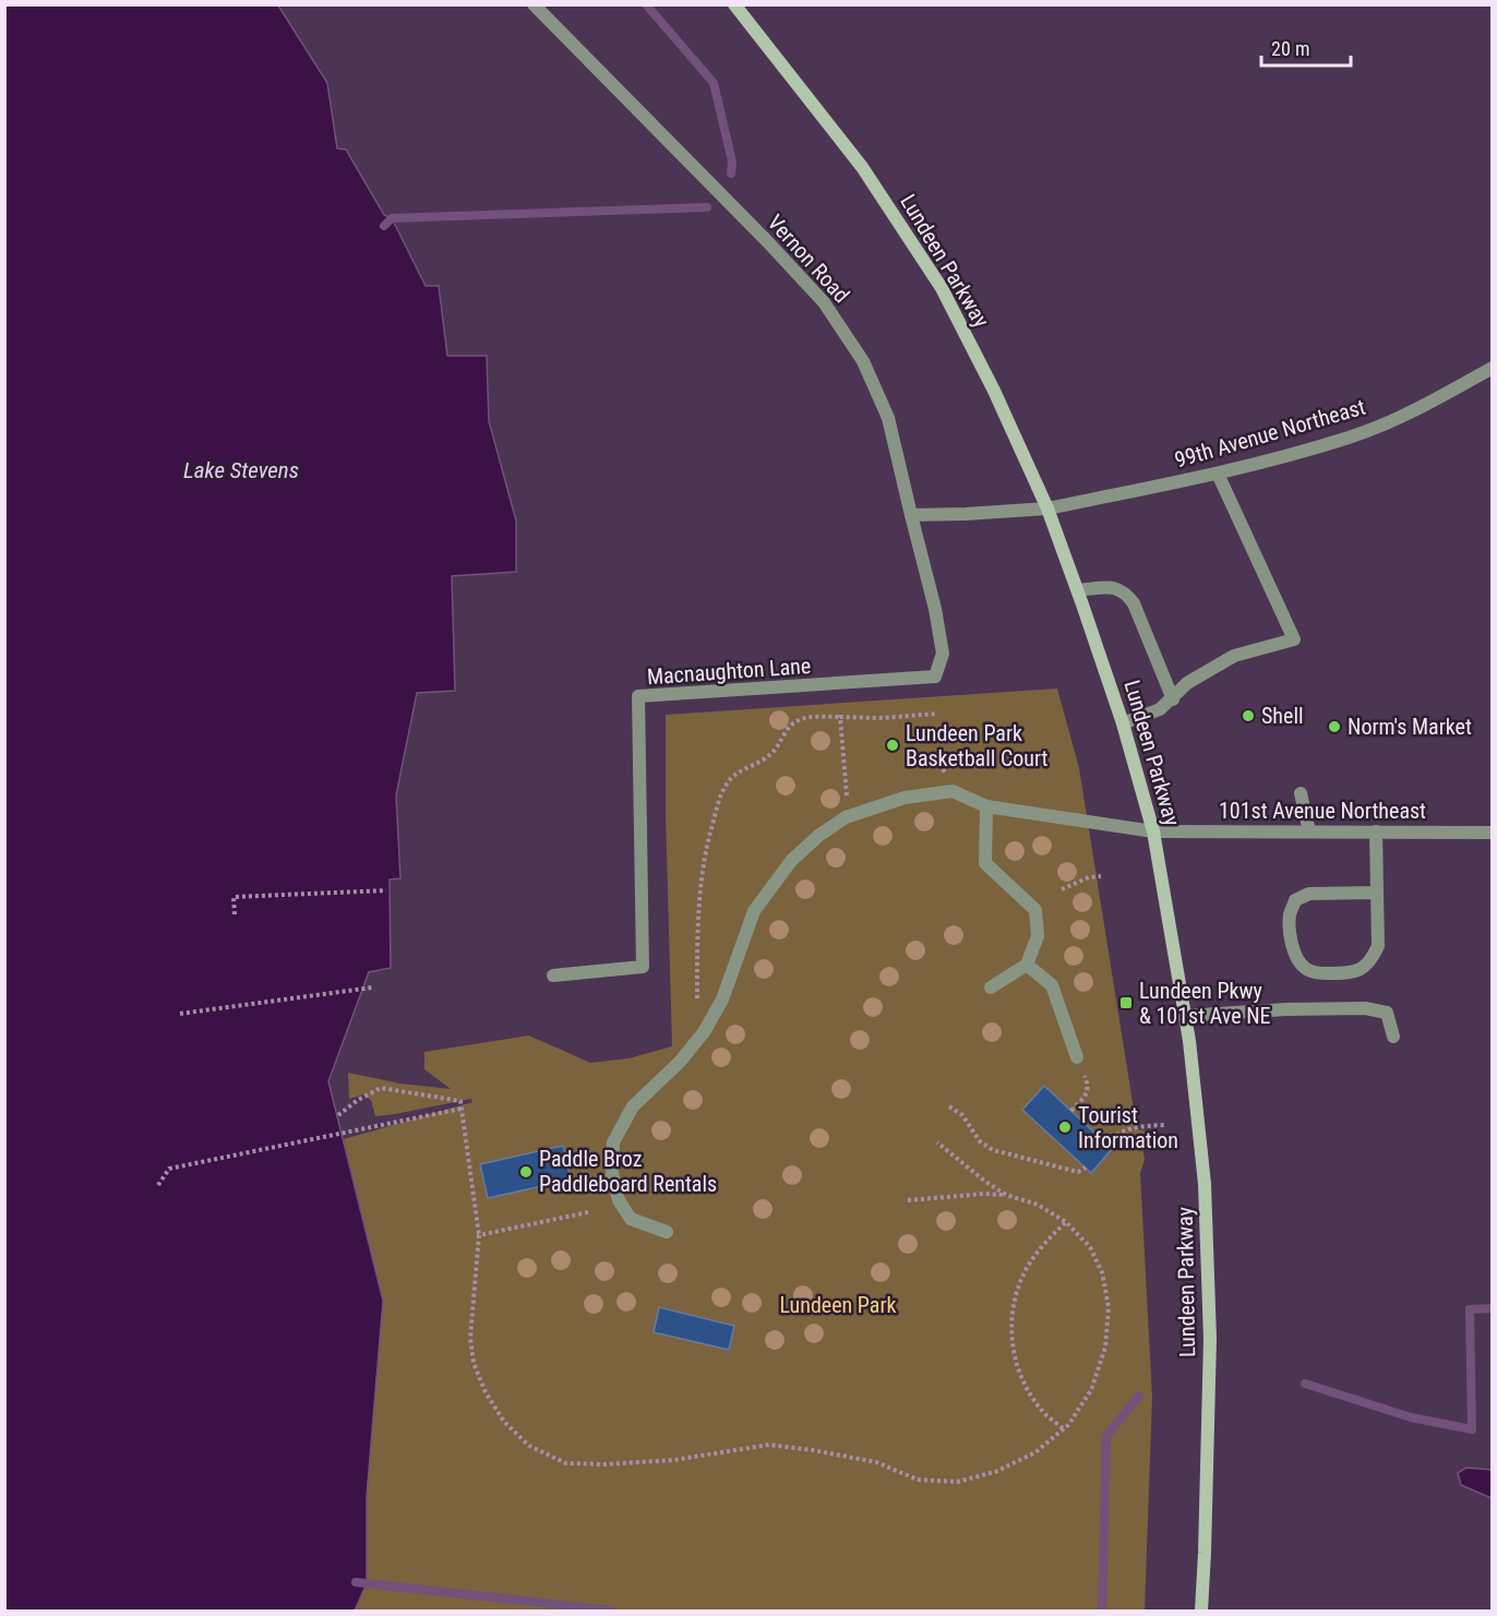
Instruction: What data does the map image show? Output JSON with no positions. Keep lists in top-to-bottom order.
{
  "streets": {
    "main road": ["Lundeen Parkway"],
    "street": [
      "Vernon Road",
      "99th Avenue Northeast",
      "Macnaughton Lane",
      "101st Avenue Northeast"
    ]
  },
  "crossings": [
    ["Vernon Road", "Macnaughton Lane"],
    ["Lundeen Parkway", "99th Avenue Northeast"],
    ["Lundeen Parkway", "101st Avenue Northeast"]
  ],
  "water": ["Lake Stevens"],
  "parks": ["Lundeen Park"],
  "places": {
    "other": [
      "Shell",
      "Norm's Market",
      "Lundeen Park Basketball Court",
      "Tourist Information",
      "Paddle Broz Paddleboard Rentals"
    ],
    "transit": ["Lundeen Pkwy & 101st Ave NE"]
  },
  "scale_bar": "20 m"
}
